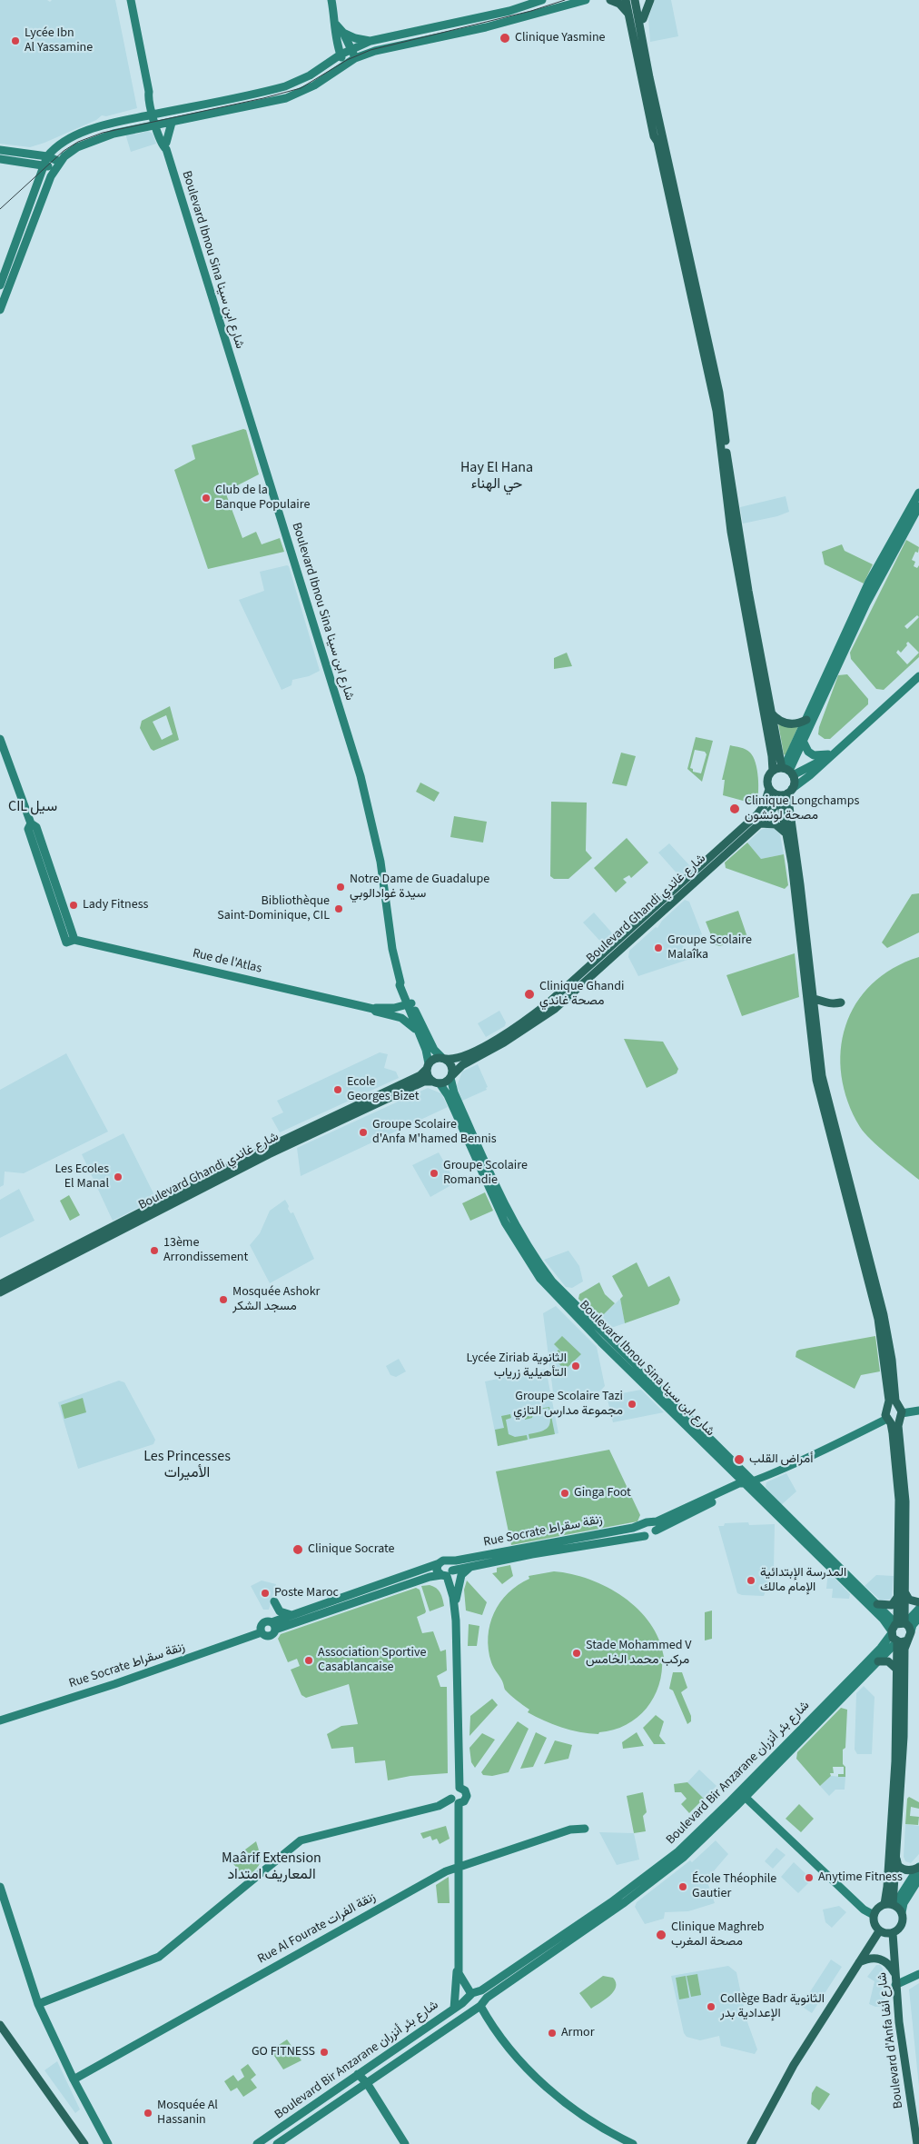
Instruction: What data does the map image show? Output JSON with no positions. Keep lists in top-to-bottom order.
{
  "streets": {
    "main road": [
      "Boulevard Ibnou Sina شارع ابن سينا",
      "Boulevard Ghandi شارع غاندي",
      "Rue de l'Atlas",
      "Rue Socrate زنقة سقراط",
      "Boulevard Bir Anzarane شارع بئر أنزران",
      "Rue Al Fourate زنقة الفرات",
      "Boulevard d'Anfa شارع أنفا"
    ]
  },
  "crossings": [
    ["Boulevard Ibnou Sina شارع ابن سينا", "Boulevard Ghandi شارع غاندي"],
    ["Boulevard Ibnou Sina شارع ابن سينا", "Rue de l'Atlas"],
    ["Boulevard Ibnou Sina شارع ابن سينا", "Rue Socrate زنقة سقراط"],
    ["Boulevard Ibnou Sina شارع ابن سينا", "Boulevard Bir Anzarane شارع بئر أنزران"]
  ],
  "districts": [
    "Hay El Hana حي الهناء",
    "CIL سيل",
    "Les Princesses الأميرات",
    "Maârif Extension المعاريف امتداد"
  ],
  "places": [
    "Clinique Yasmine",
    "Lycée Ibn Al Yassamine",
    "Club de la Banque Populaire",
    "Clinique Longchamps مصحة لونشون",
    "Notre Dame de Guadalupe سيدة غوادالوبي",
    "Lady Fitness",
    "Bibliothèque Saint-Dominique, CIL",
    "Groupe Scolaire Malaîka",
    "Clinique Ghandi مصحة غاندي",
    "Ecole Georges Bizet",
    "Groupe Scolaire d'Anfa M'hamed Bennis",
    "Groupe Scolaire Romandie",
    "Les Ecoles El Manal",
    "13ème Arrondissement",
    "Mosquée Ashokr مسجد الشكر",
    "Lycée Ziriab الثانوية التأهيلية زرياب",
    "Groupe Scolaire Tazi مجموعة مدارس التازي",
    "أمراض القلب",
    "Ginga Foot",
    "Clinique Socrate",
    "المدرسة الإبتدائية الإمام مالك",
    "Poste Maroc",
    "Stade Mohammed V مركب محمد الخامس",
    "Association Sportive Casablancaise",
    "Anytime Fitness",
    "École Théophile Gautier",
    "Clinique Maghreb مصحة المغرب",
    "Collège Badr الثانوية الإعدادية بدر",
    "Armor",
    "GO FITNESS",
    "Mosquée Al Hassanin"
  ]
}
